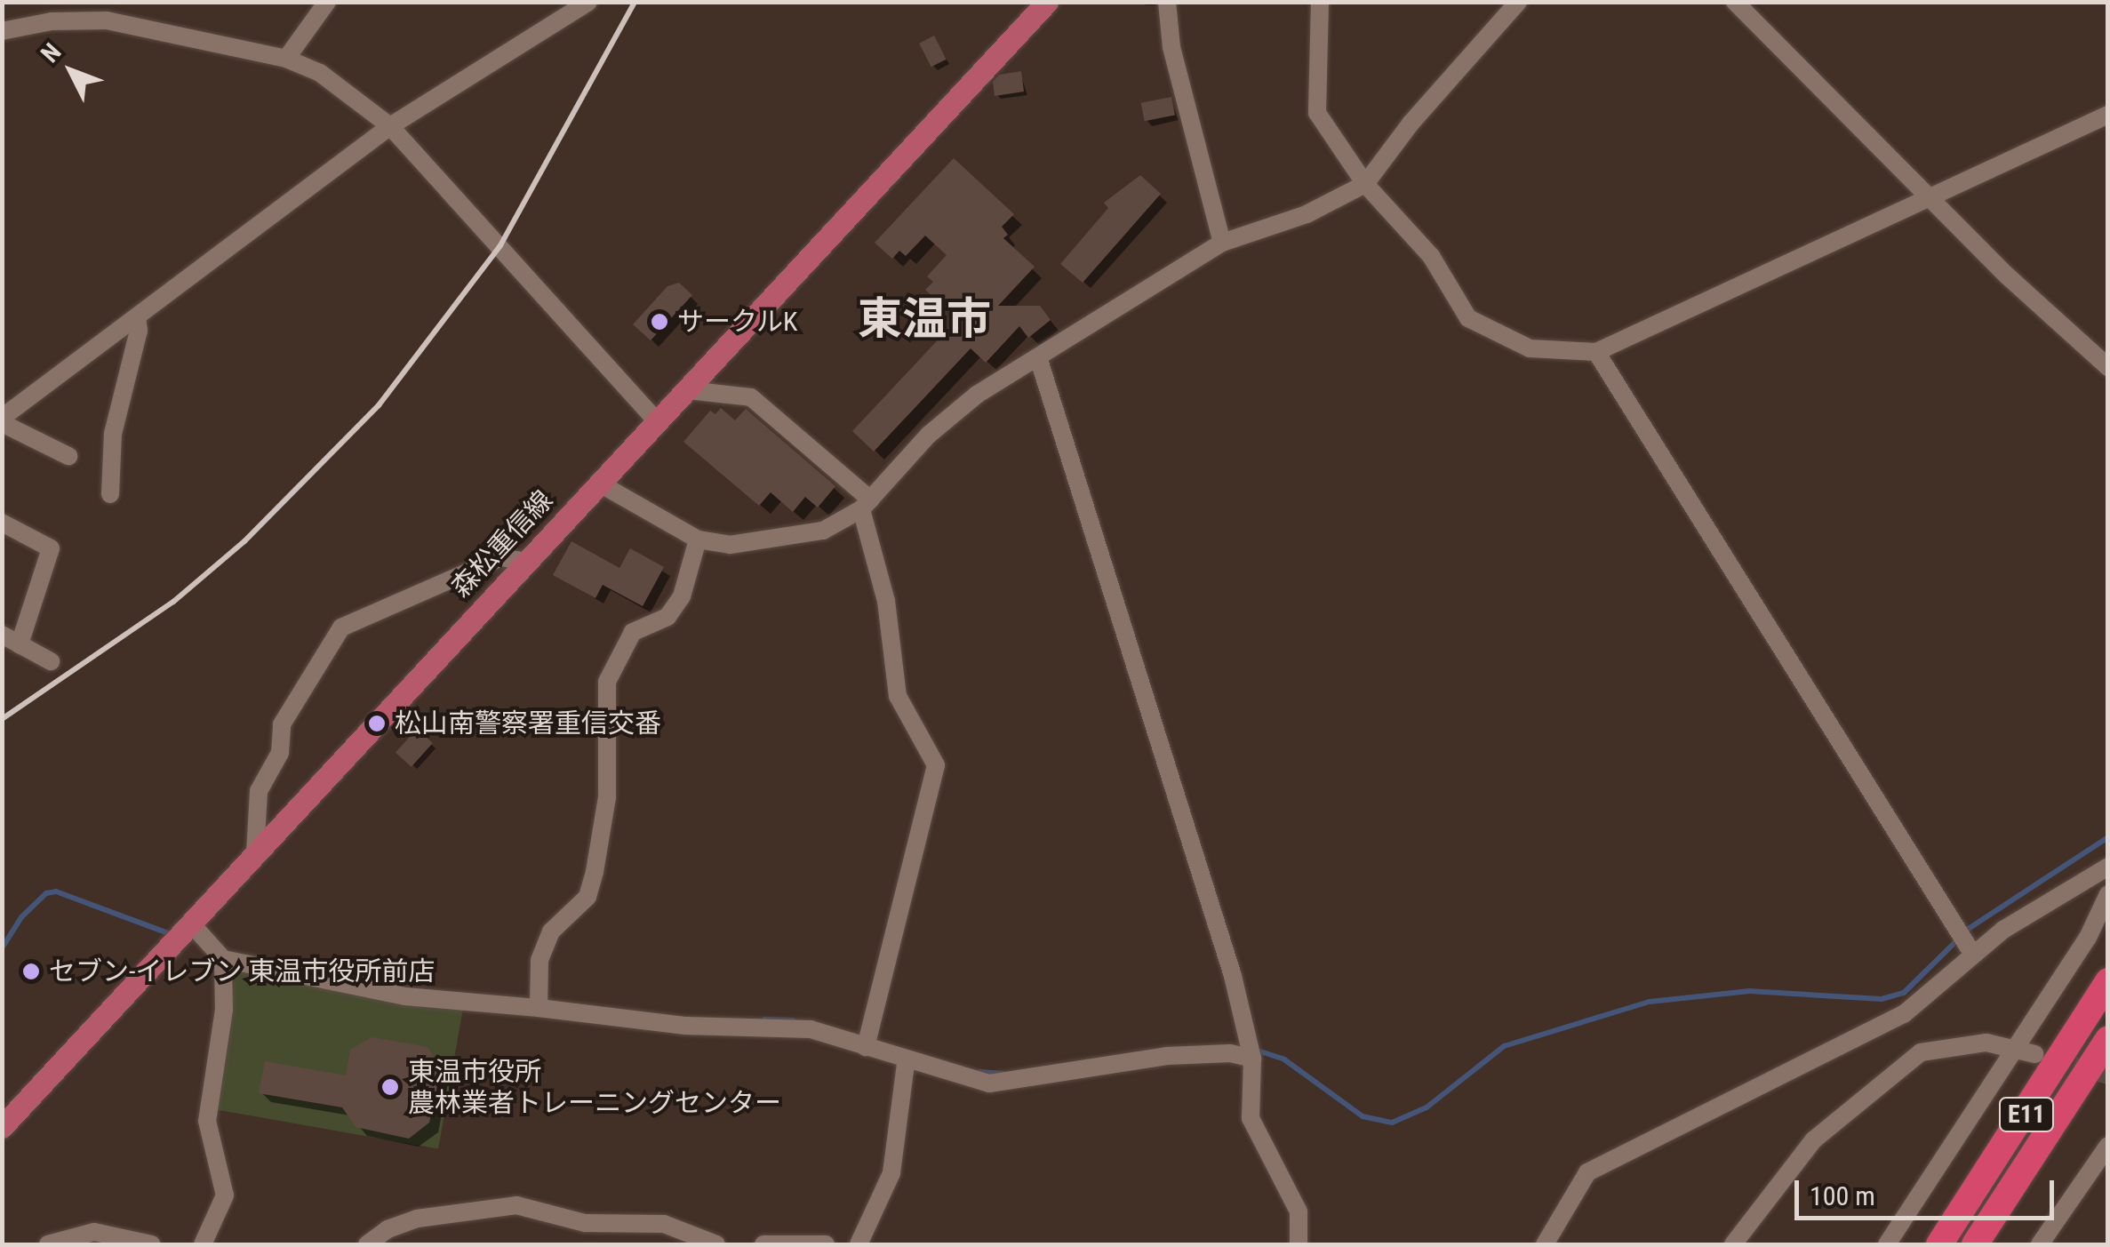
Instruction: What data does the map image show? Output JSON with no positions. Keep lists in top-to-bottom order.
{
  "streets": {
    "highway": ["E11"],
    "main road": ["森松重信線"]
  },
  "districts": ["東温市"],
  "places": [
    "サークルK",
    "松山南警察署重信交番",
    "セブン-イレブン 東温市役所前店",
    "東温市役所 農林業者トレーニングセンター"
  ],
  "scale_bar": "100 m",
  "north": "top left"
}
